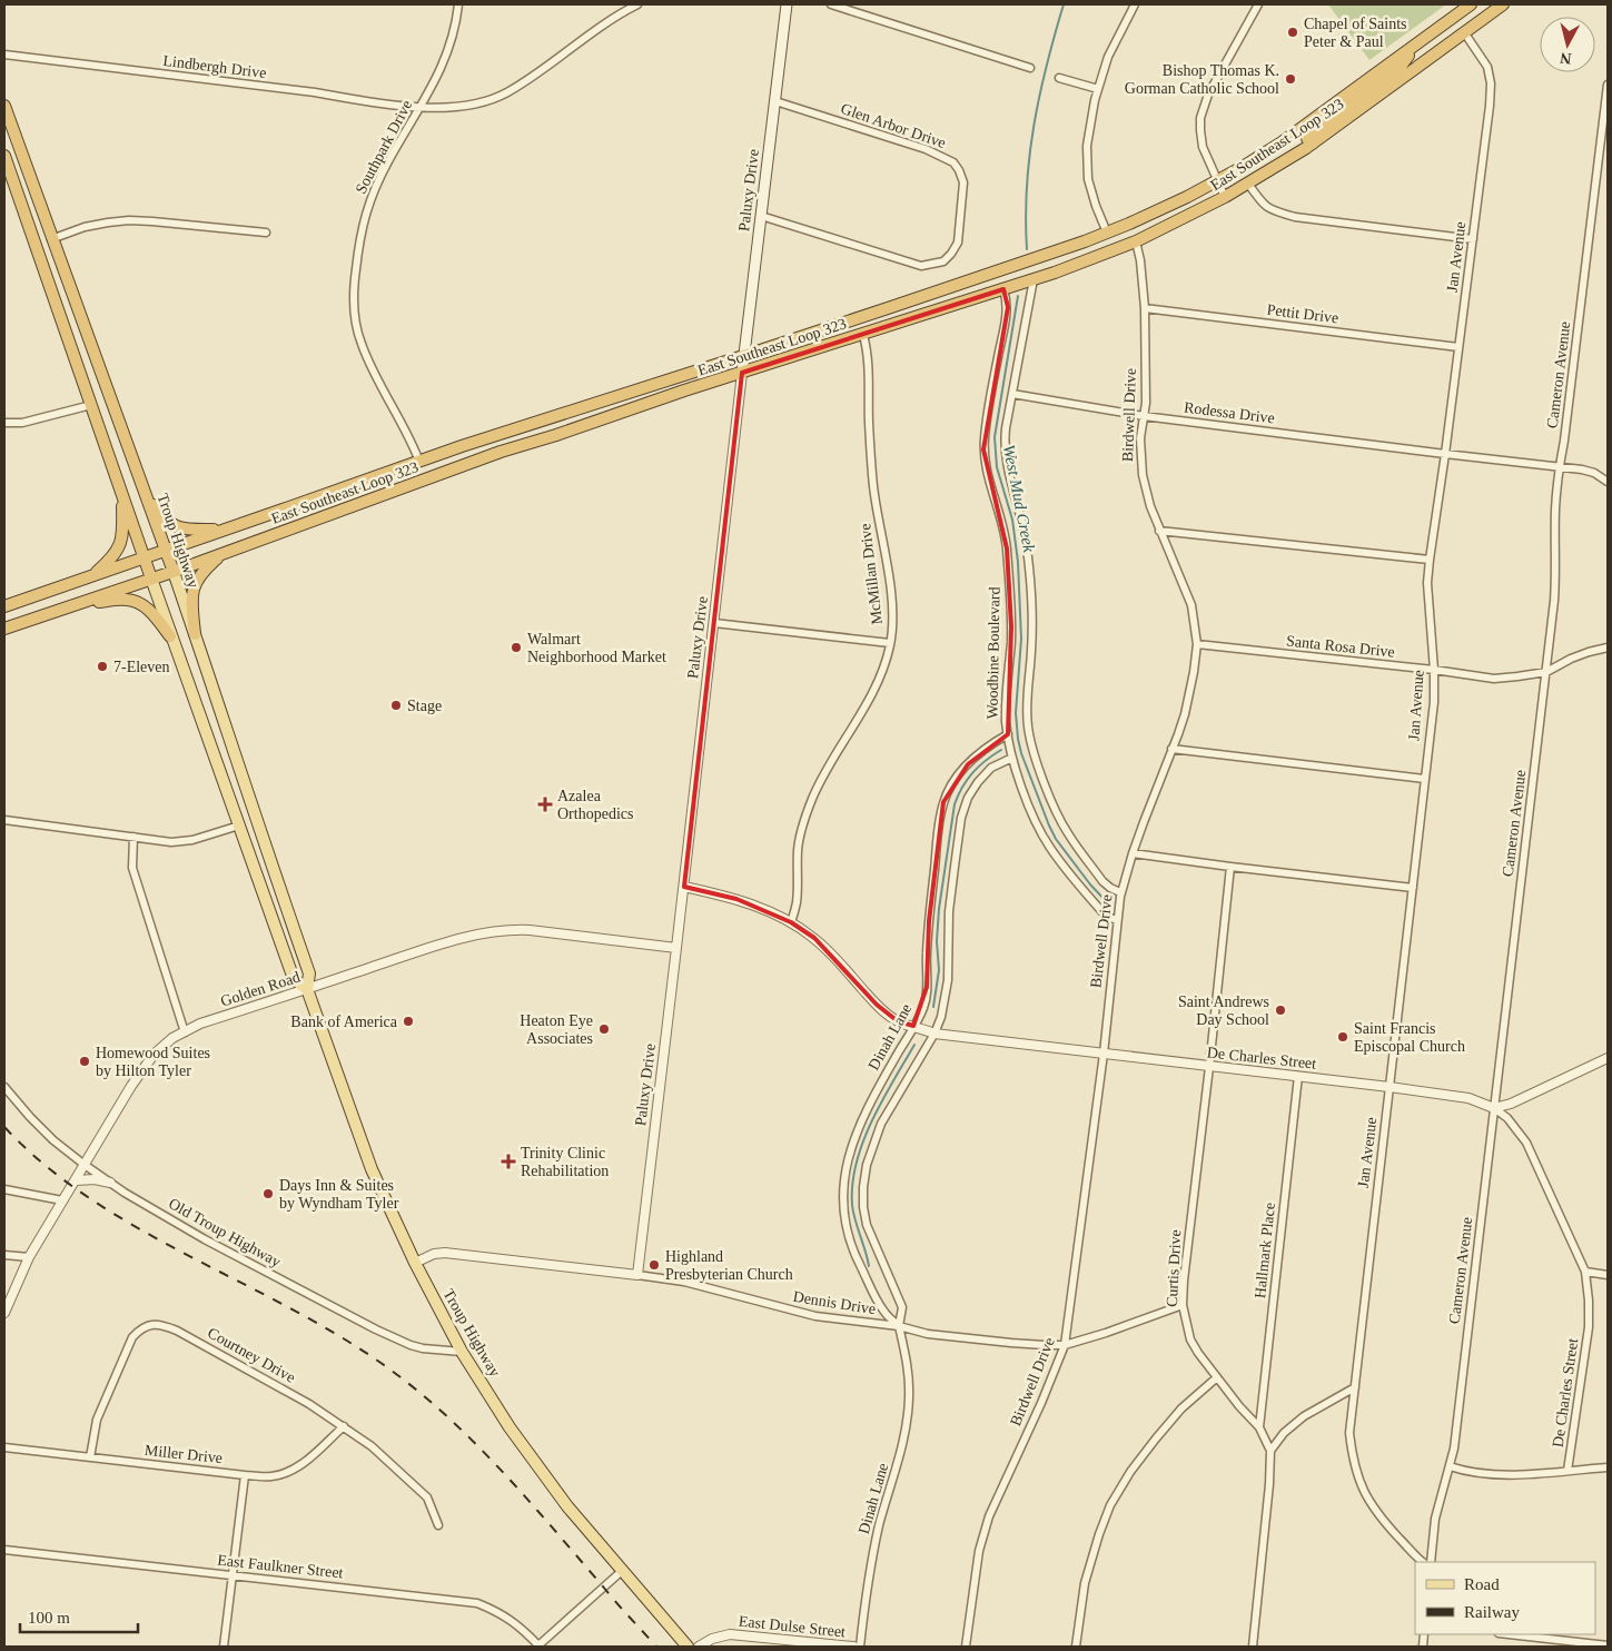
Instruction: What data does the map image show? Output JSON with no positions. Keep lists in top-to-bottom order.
{
  "streets": {
    "highway": ["East Southeast Loop 323", "Troup Highway"],
    "main road": ["Paluxy Drive"],
    "street": [
      "Lindbergh Drive",
      "Glen Arbor Drive",
      "Southpark Drive",
      "Jan Avenue",
      "Pettit Drive",
      "Cameron Avenue",
      "Rodessa Drive",
      "Birdwell Drive",
      "McMillan Drive",
      "Santa Rosa Drive",
      "Woodbine Boulevard",
      "Golden Road",
      "Dinah Lane",
      "De Charles Street",
      "Old Troup Highway",
      "Hallmark Place",
      "Curtis Drive",
      "Dennis Drive",
      "Courtney Drive",
      "Miller Drive",
      "East Faulkner Street",
      "East Dulse Street"
    ]
  },
  "crossings": [
    ["Lindbergh Drive", "Southpark Drive"],
    ["Glen Arbor Drive", "Paluxy Drive"],
    ["East Southeast Loop 323", "Southpark Drive"],
    ["East Southeast Loop 323", "Paluxy Drive"],
    ["East Southeast Loop 323", "Jan Avenue"],
    ["East Southeast Loop 323", "Birdwell Drive"],
    ["East Southeast Loop 323", "Troup Highway"],
    ["East Southeast Loop 323", "McMillan Drive"],
    ["East Southeast Loop 323", "Woodbine Boulevard"],
    ["Paluxy Drive", "Golden Road"],
    ["Paluxy Drive", "De Charles Street"],
    ["Paluxy Drive", "Dennis Drive"],
    ["Jan Avenue", "Pettit Drive"],
    ["Jan Avenue", "Rodessa Drive"],
    ["Jan Avenue", "Santa Rosa Drive"],
    ["Jan Avenue", "De Charles Street"],
    ["Pettit Drive", "Birdwell Drive"],
    ["Cameron Avenue", "Rodessa Drive"],
    ["Cameron Avenue", "Santa Rosa Drive"],
    ["Cameron Avenue", "De Charles Street"],
    ["Rodessa Drive", "Birdwell Drive"],
    ["Birdwell Drive", "Santa Rosa Drive"],
    ["Birdwell Drive", "Woodbine Boulevard"],
    ["Birdwell Drive", "De Charles Street"],
    ["Birdwell Drive", "Dennis Drive"],
    ["Troup Highway", "Golden Road"],
    ["Troup Highway", "Old Troup Highway"],
    ["Troup Highway", "Dennis Drive"],
    ["Troup Highway", "East Faulkner Street"],
    ["McMillan Drive", "De Charles Street"],
    ["Woodbine Boulevard", "Dinah Lane"],
    ["Golden Road", "Old Troup Highway"],
    ["Dinah Lane", "De Charles Street"],
    ["Dinah Lane", "Dennis Drive"],
    ["De Charles Street", "Hallmark Place"],
    ["De Charles Street", "Curtis Drive"],
    ["Hallmark Place", "Curtis Drive"],
    ["Curtis Drive", "Dennis Drive"],
    ["Courtney Drive", "Miller Drive"]
  ],
  "water": ["West Mud Creek"],
  "places": {
    "other": [
      "Chapel of Saints Peter & Paul",
      "Bishop Thomas K. Gorman Catholic School",
      "Walmart Neighborhood Market",
      "7-Eleven",
      "Stage",
      "Saint Andrews Day School",
      "Bank of America",
      "Heaton Eye Associates",
      "Saint Francis Episcopal Church",
      "Homewood Suites by Hilton Tyler",
      "Days Inn & Suites by Wyndham Tyler",
      "Highland Presbyterian Church"
    ],
    "health": ["Azalea Orthopedics", "Trinity Clinic Rehabilitation"]
  },
  "legend": ["Road", "Railway"],
  "scale_bar": "100 m",
  "north": "bottom"
}
